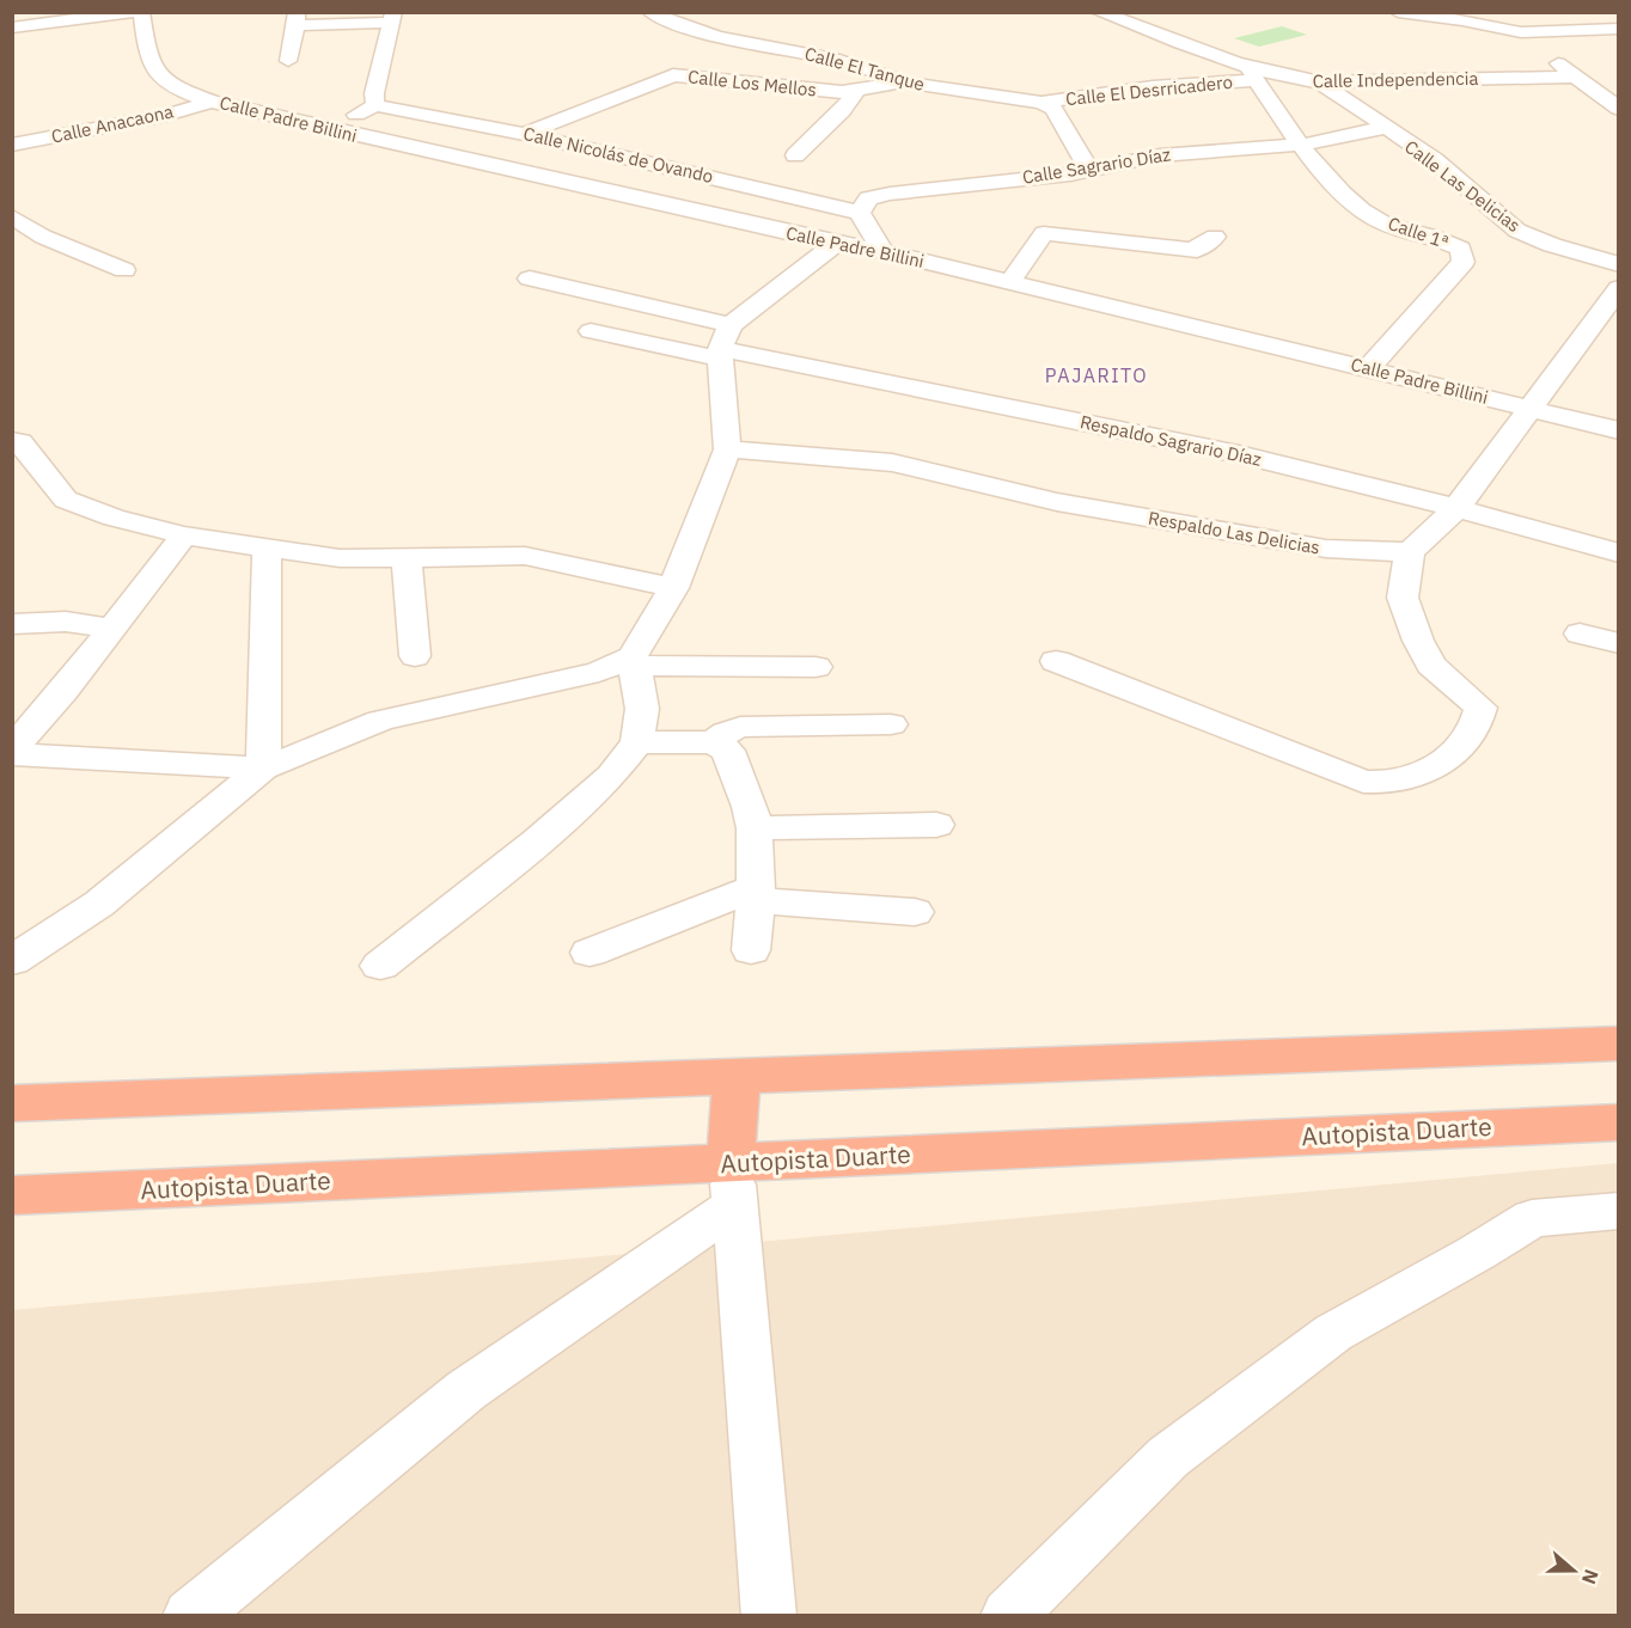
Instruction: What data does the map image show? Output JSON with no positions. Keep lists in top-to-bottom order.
{
  "streets": {
    "highway": ["Autopista Duarte"],
    "street": [
      "Calle El Tanque",
      "Calle Independencia",
      "Calle Los Mellos",
      "Calle El Desrricadero",
      "Calle Padre Billini",
      "Calle Anacaona",
      "Calle Nicolás de Ovando",
      "Calle Sagrario Díaz",
      "Calle Las Delicias",
      "Calle 1ª",
      "Respaldo Sagrario Díaz",
      "Respaldo Las Delicias"
    ]
  },
  "crossings": [
    ["Calle El Tanque", "Calle Los Mellos"],
    ["Calle El Tanque", "Calle El Desrricadero"],
    ["Calle Independencia", "Calle El Desrricadero"],
    ["Calle Independencia", "Calle Las Delicias"],
    ["Calle Independencia", "Calle 1ª"],
    ["Calle Los Mellos", "Calle Nicolás de Ovando"],
    ["Calle El Desrricadero", "Calle 1ª"],
    ["Calle Padre Billini", "Calle Anacaona"],
    ["Calle Padre Billini", "Calle 1ª"],
    ["Calle Nicolás de Ovando", "Calle Sagrario Díaz"],
    ["Calle Sagrario Díaz", "Calle Las Delicias"],
    ["Calle Sagrario Díaz", "Calle 1ª"]
  ],
  "districts": ["PAJARITO"],
  "north": "right"
}
